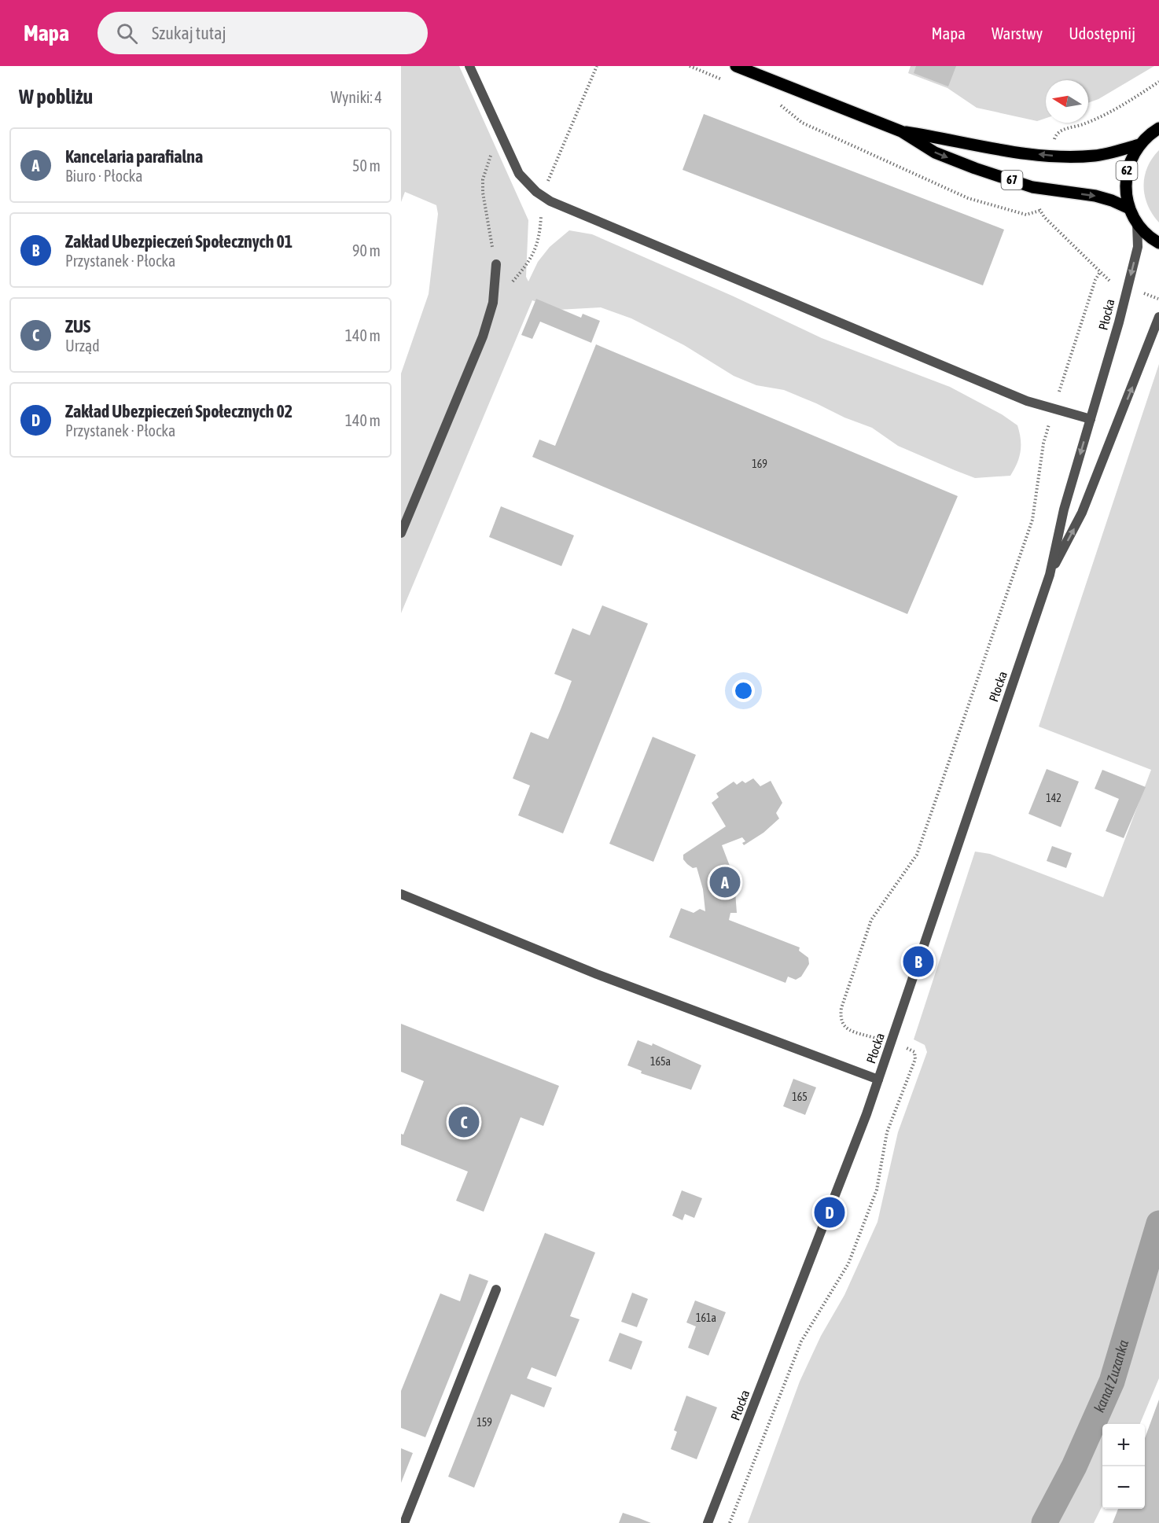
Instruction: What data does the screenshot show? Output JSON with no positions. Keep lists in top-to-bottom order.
{
  "streets": {
    "main road": ["62", "67"],
    "street": ["Płocka"]
  },
  "crossings": [
    ["62", "67"],
    ["62", "Płocka"]
  ],
  "water": ["kanał Zuzanka"],
  "house_numbers": [
    "169",
    "142",
    "165a",
    "165",
    "161a",
    "159"
  ],
  "north": "left",
  "page": {
    "header": "Mapa",
    "search": "Szukaj tutaj",
    "nav": ["Mapa", "Warstwy", "Udostępnij"],
    "heading": ["W pobliżu", "Wyniki: 4"],
    "list": [
      {
        "mark": "A",
        "name": "Kancelaria parafialna",
        "note": "Biuro · Płocka",
        "value": "50 m"
      },
      {
        "mark": "B",
        "name": "Zakład Ubezpieczeń Społecznych 01",
        "note": "Przystanek · Płocka",
        "value": "90 m"
      },
      {
        "mark": "C",
        "name": "ZUS",
        "note": "Urząd",
        "value": "140 m"
      },
      {
        "mark": "D",
        "name": "Zakład Ubezpieczeń Społecznych 02",
        "note": "Przystanek · Płocka",
        "value": "140 m"
      }
    ],
    "pins": [
      "A",
      "B",
      "C",
      "D"
    ],
    "map_buttons": ["+", "−"]
  }
}
